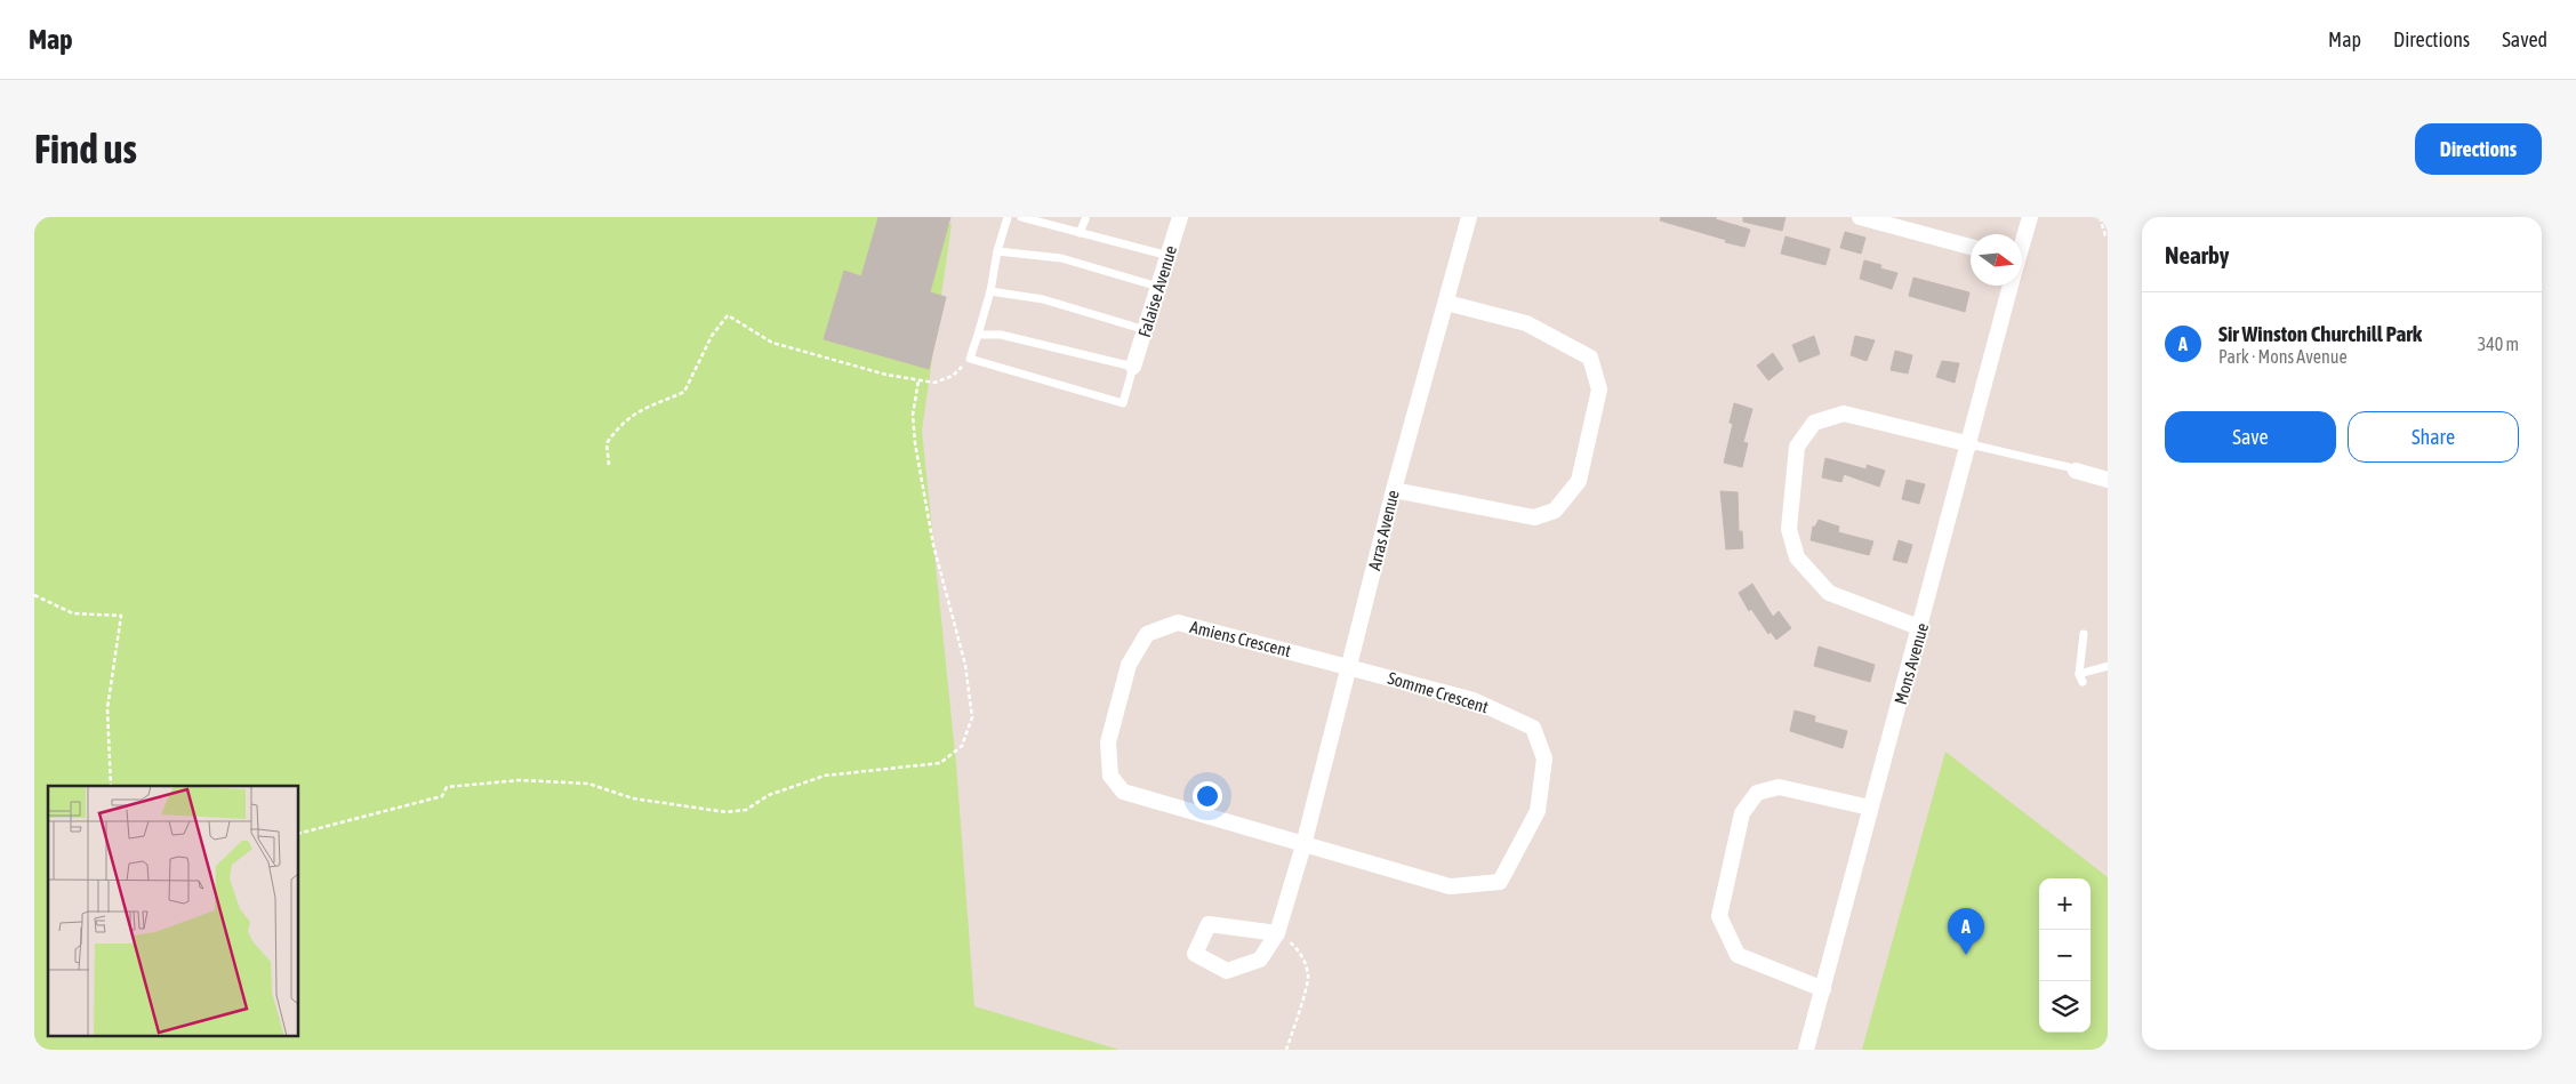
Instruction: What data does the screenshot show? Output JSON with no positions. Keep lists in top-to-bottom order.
{
  "streets": {
    "street": [
      "Falaise Avenue",
      "Arras Avenue",
      "Amiens Crescent",
      "Mons Avenue",
      "Somme Crescent"
    ]
  },
  "crossings": [
    ["Arras Avenue", "Amiens Crescent"],
    ["Arras Avenue", "Somme Crescent"],
    ["Amiens Crescent", "Somme Crescent"]
  ],
  "north": "right",
  "page": {
    "header": "Map",
    "nav": ["Map", "Directions", "Saved"],
    "buttons": [
      "Directions",
      ["Save", "Share"]
    ],
    "title": "Find us",
    "heading": "Nearby",
    "list": [
      {
        "mark": "A",
        "name": "Sir Winston Churchill Park",
        "note": "Park · Mons Avenue",
        "value": "340 m"
      }
    ],
    "map_buttons": ["+", "−"],
    "pins": "A"
  }
}
